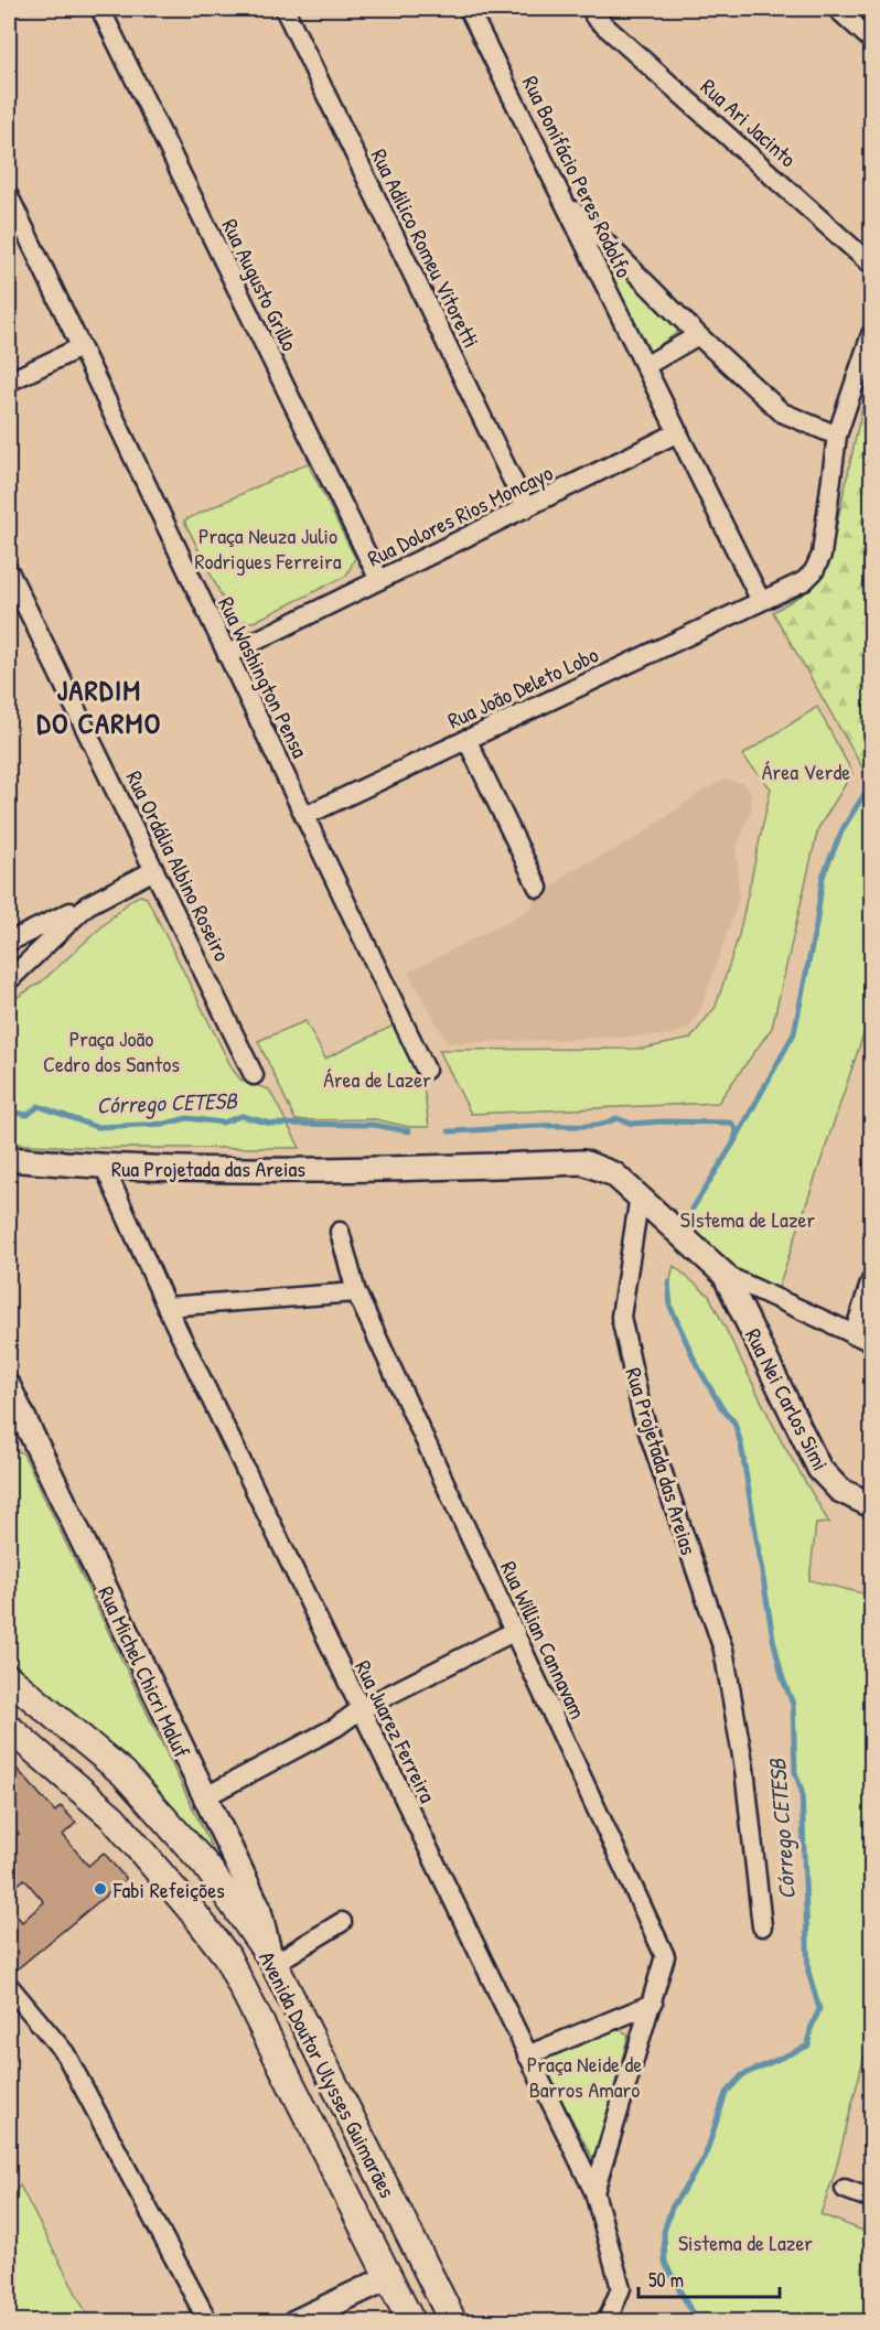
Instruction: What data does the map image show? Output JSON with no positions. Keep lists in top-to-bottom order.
{
  "streets": {
    "main road": ["Avenida Doutor Ulysses Guimarães"],
    "street": [
      "Rua Ari Jacinto",
      "Rua Bonifácio Peres Rodolfo",
      "Rua Adilico Romeu Vitoretti",
      "Rua Augusto Grillo",
      "Rua Dolores Rios Moncayo",
      "Rua Washington Pensa",
      "Rua João Deleto Lobo",
      "Rua Ordália Albino Roseiro",
      "Rua Projetada das Areias",
      "Rua Nei Carlos Simi",
      "Rua Willian Cannavam",
      "Rua Michel Chicri Maluf",
      "Rua Juarez Ferreira"
    ]
  },
  "crossings": [
    ["Rua Bonifácio Peres Rodolfo", "Rua Dolores Rios Moncayo"],
    ["Rua Bonifácio Peres Rodolfo", "Rua João Deleto Lobo"],
    ["Rua Adilico Romeu Vitoretti", "Rua Dolores Rios Moncayo"],
    ["Rua Augusto Grillo", "Rua Dolores Rios Moncayo"],
    ["Rua Dolores Rios Moncayo", "Rua Washington Pensa"],
    ["Rua Washington Pensa", "Rua João Deleto Lobo"],
    ["Rua Projetada das Areias", "Rua Juarez Ferreira"],
    ["Rua Willian Cannavam", "Rua Juarez Ferreira"],
    ["Rua Michel Chicri Maluf", "Avenida Doutor Ulysses Guimarães"]
  ],
  "districts": ["JARDIM DO CARMO"],
  "water": ["Córrego CETESB"],
  "parks": [
    "Praça Neuza Julio Rodrigues Ferreira",
    "Área Verde",
    "Praça João Cedro dos Santos",
    "Área de Lazer",
    "SIstema de Lazer",
    "Praça Neide de Barros Amaro",
    "Sistema de Lazer"
  ],
  "places": ["Fabi Refeições"],
  "scale_bar": "50 m"
}
